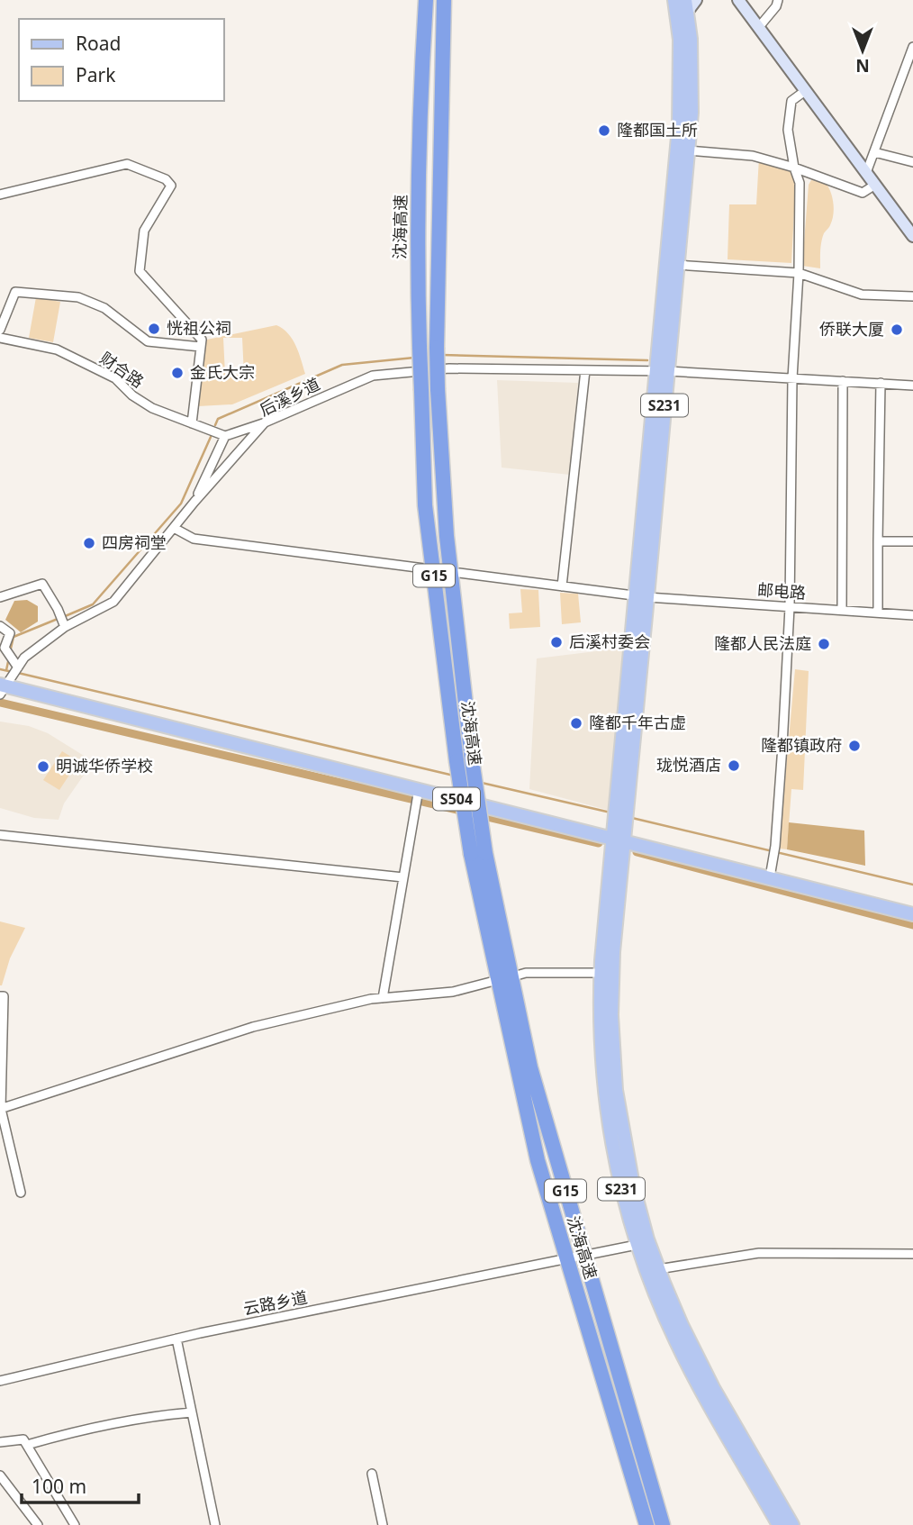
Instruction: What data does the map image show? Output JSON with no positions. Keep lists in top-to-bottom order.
{
  "streets": {
    "highway": ["沈海高速", "G15"],
    "main road": ["S231", "S504"],
    "street": [
      "财合路",
      "后溪乡道",
      "邮电路",
      "云路乡道"
    ]
  },
  "crossings": [
    ["后溪乡道", "S231"],
    ["后溪乡道", "S504"],
    ["S231", "邮电路"],
    ["S231", "S504"]
  ],
  "places": [
    "隆都国土所",
    "恍祖公祠",
    "侨联大厦",
    "金氏大宗",
    "四房祠堂",
    "后溪村委会",
    "隆都人民法庭",
    "隆都千年古虚",
    "隆都镇政府",
    "珑悦酒店",
    "明诚华侨学校"
  ],
  "legend": ["Road", "Park"],
  "scale_bar": "100 m",
  "north": "bottom"
}
